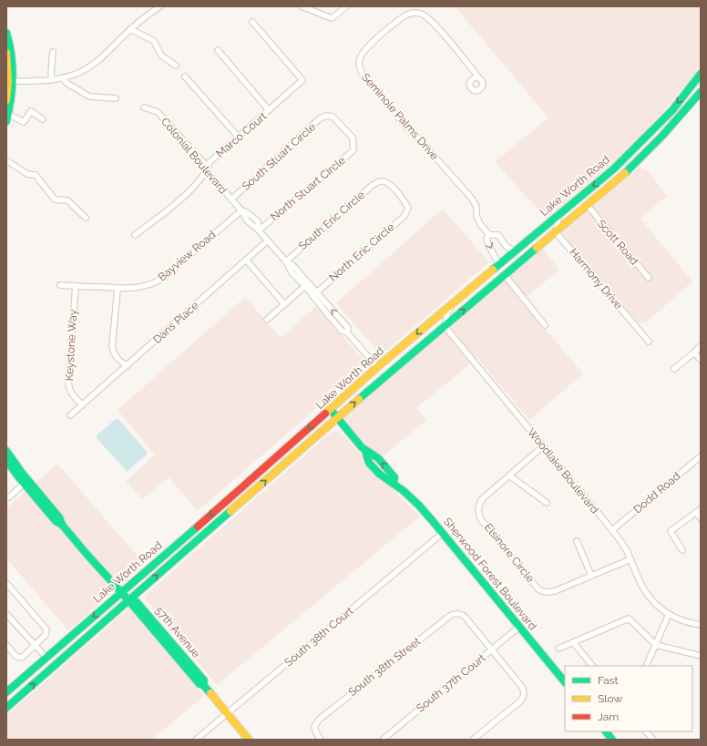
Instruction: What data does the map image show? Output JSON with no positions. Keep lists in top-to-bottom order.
{
  "streets": {
    "main road": ["Lake Worth Road", "Sherwood Forest Boulevard", "57th Avenue"],
    "street": [
      "Seminole Palms Drive",
      "Marco Court",
      "Colonial Boulevard",
      "South Stuart Circle",
      "North Stuart Circle",
      "South Eric Circle",
      "Scott Road",
      "North Eric Circle",
      "Bayview Road",
      "Harmony Drive",
      "Dans Place",
      "Keystone Way",
      "Woodlake Boulevard",
      "Dodd Road",
      "Elsinore Circle",
      "South 38th Court",
      "South 38th Street",
      "South 37th Court"
    ]
  },
  "crossings": [
    ["Seminole Palms Drive", "Lake Worth Road"],
    ["Marco Court", "Colonial Boulevard"],
    ["Colonial Boulevard", "South Stuart Circle"],
    ["Colonial Boulevard", "North Stuart Circle"],
    ["Colonial Boulevard", "South Eric Circle"],
    ["Colonial Boulevard", "North Eric Circle"],
    ["Colonial Boulevard", "Bayview Road"],
    ["Colonial Boulevard", "Dans Place"],
    ["South Stuart Circle", "North Stuart Circle"],
    ["Lake Worth Road", "Scott Road"],
    ["Lake Worth Road", "Harmony Drive"],
    ["Lake Worth Road", "Woodlake Boulevard"],
    ["Lake Worth Road", "Sherwood Forest Boulevard"],
    ["Lake Worth Road", "57th Avenue"],
    ["South Eric Circle", "North Eric Circle"],
    ["Bayview Road", "Keystone Way"],
    ["Dans Place", "Keystone Way"],
    ["Woodlake Boulevard", "Dodd Road"],
    ["Woodlake Boulevard", "Elsinore Circle"],
    ["Sherwood Forest Boulevard", "South 38th Court"],
    ["Sherwood Forest Boulevard", "South 37th Court"],
    ["57th Avenue", "South 38th Court"],
    ["South 38th Street", "South 37th Court"]
  ],
  "legend": ["Fast", "Slow", "Jam"]
}
